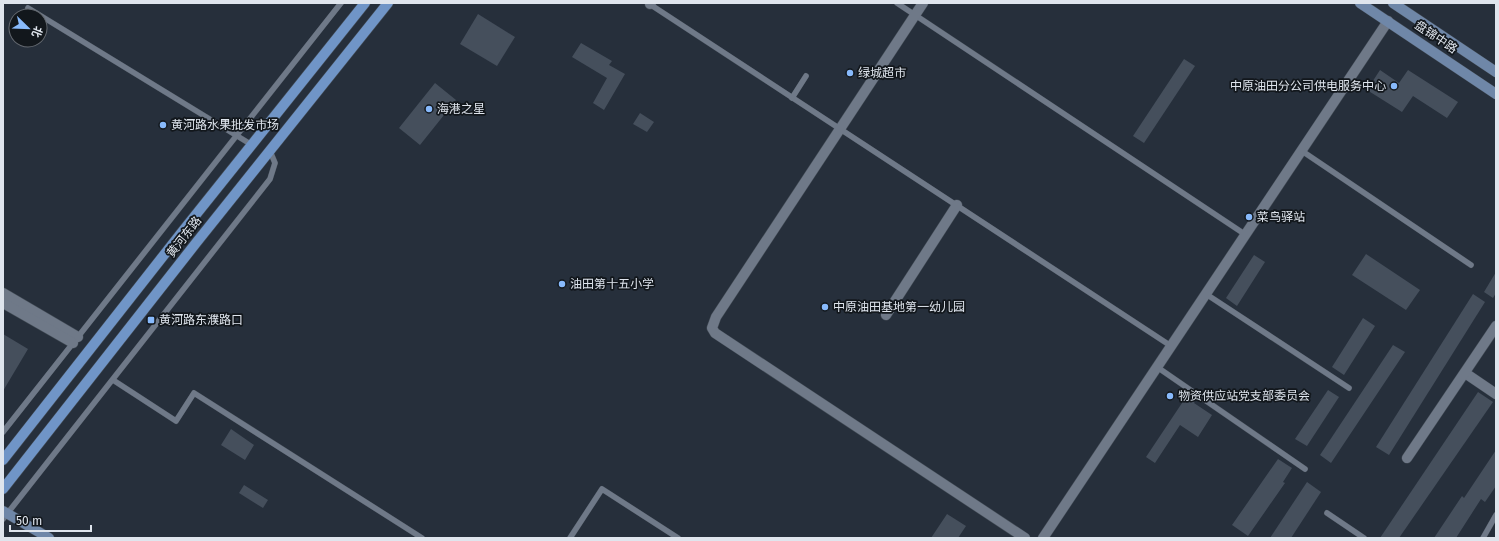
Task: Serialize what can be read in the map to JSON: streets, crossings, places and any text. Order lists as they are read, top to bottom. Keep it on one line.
{"streets":{"main road":["盘锦中路","黄河东路"]},"places":{"other":["绿城超市","中原油田分公司供电服务中心","海港之星","黄河路水果批发市场","菜鸟驿站","油田第十五小学","中原油田基地第一幼儿园","物资供应站党支部委员会"],"transit":["黄河路东濮路口"]},"scale_bar":"50 m","north":"bottom right"}
